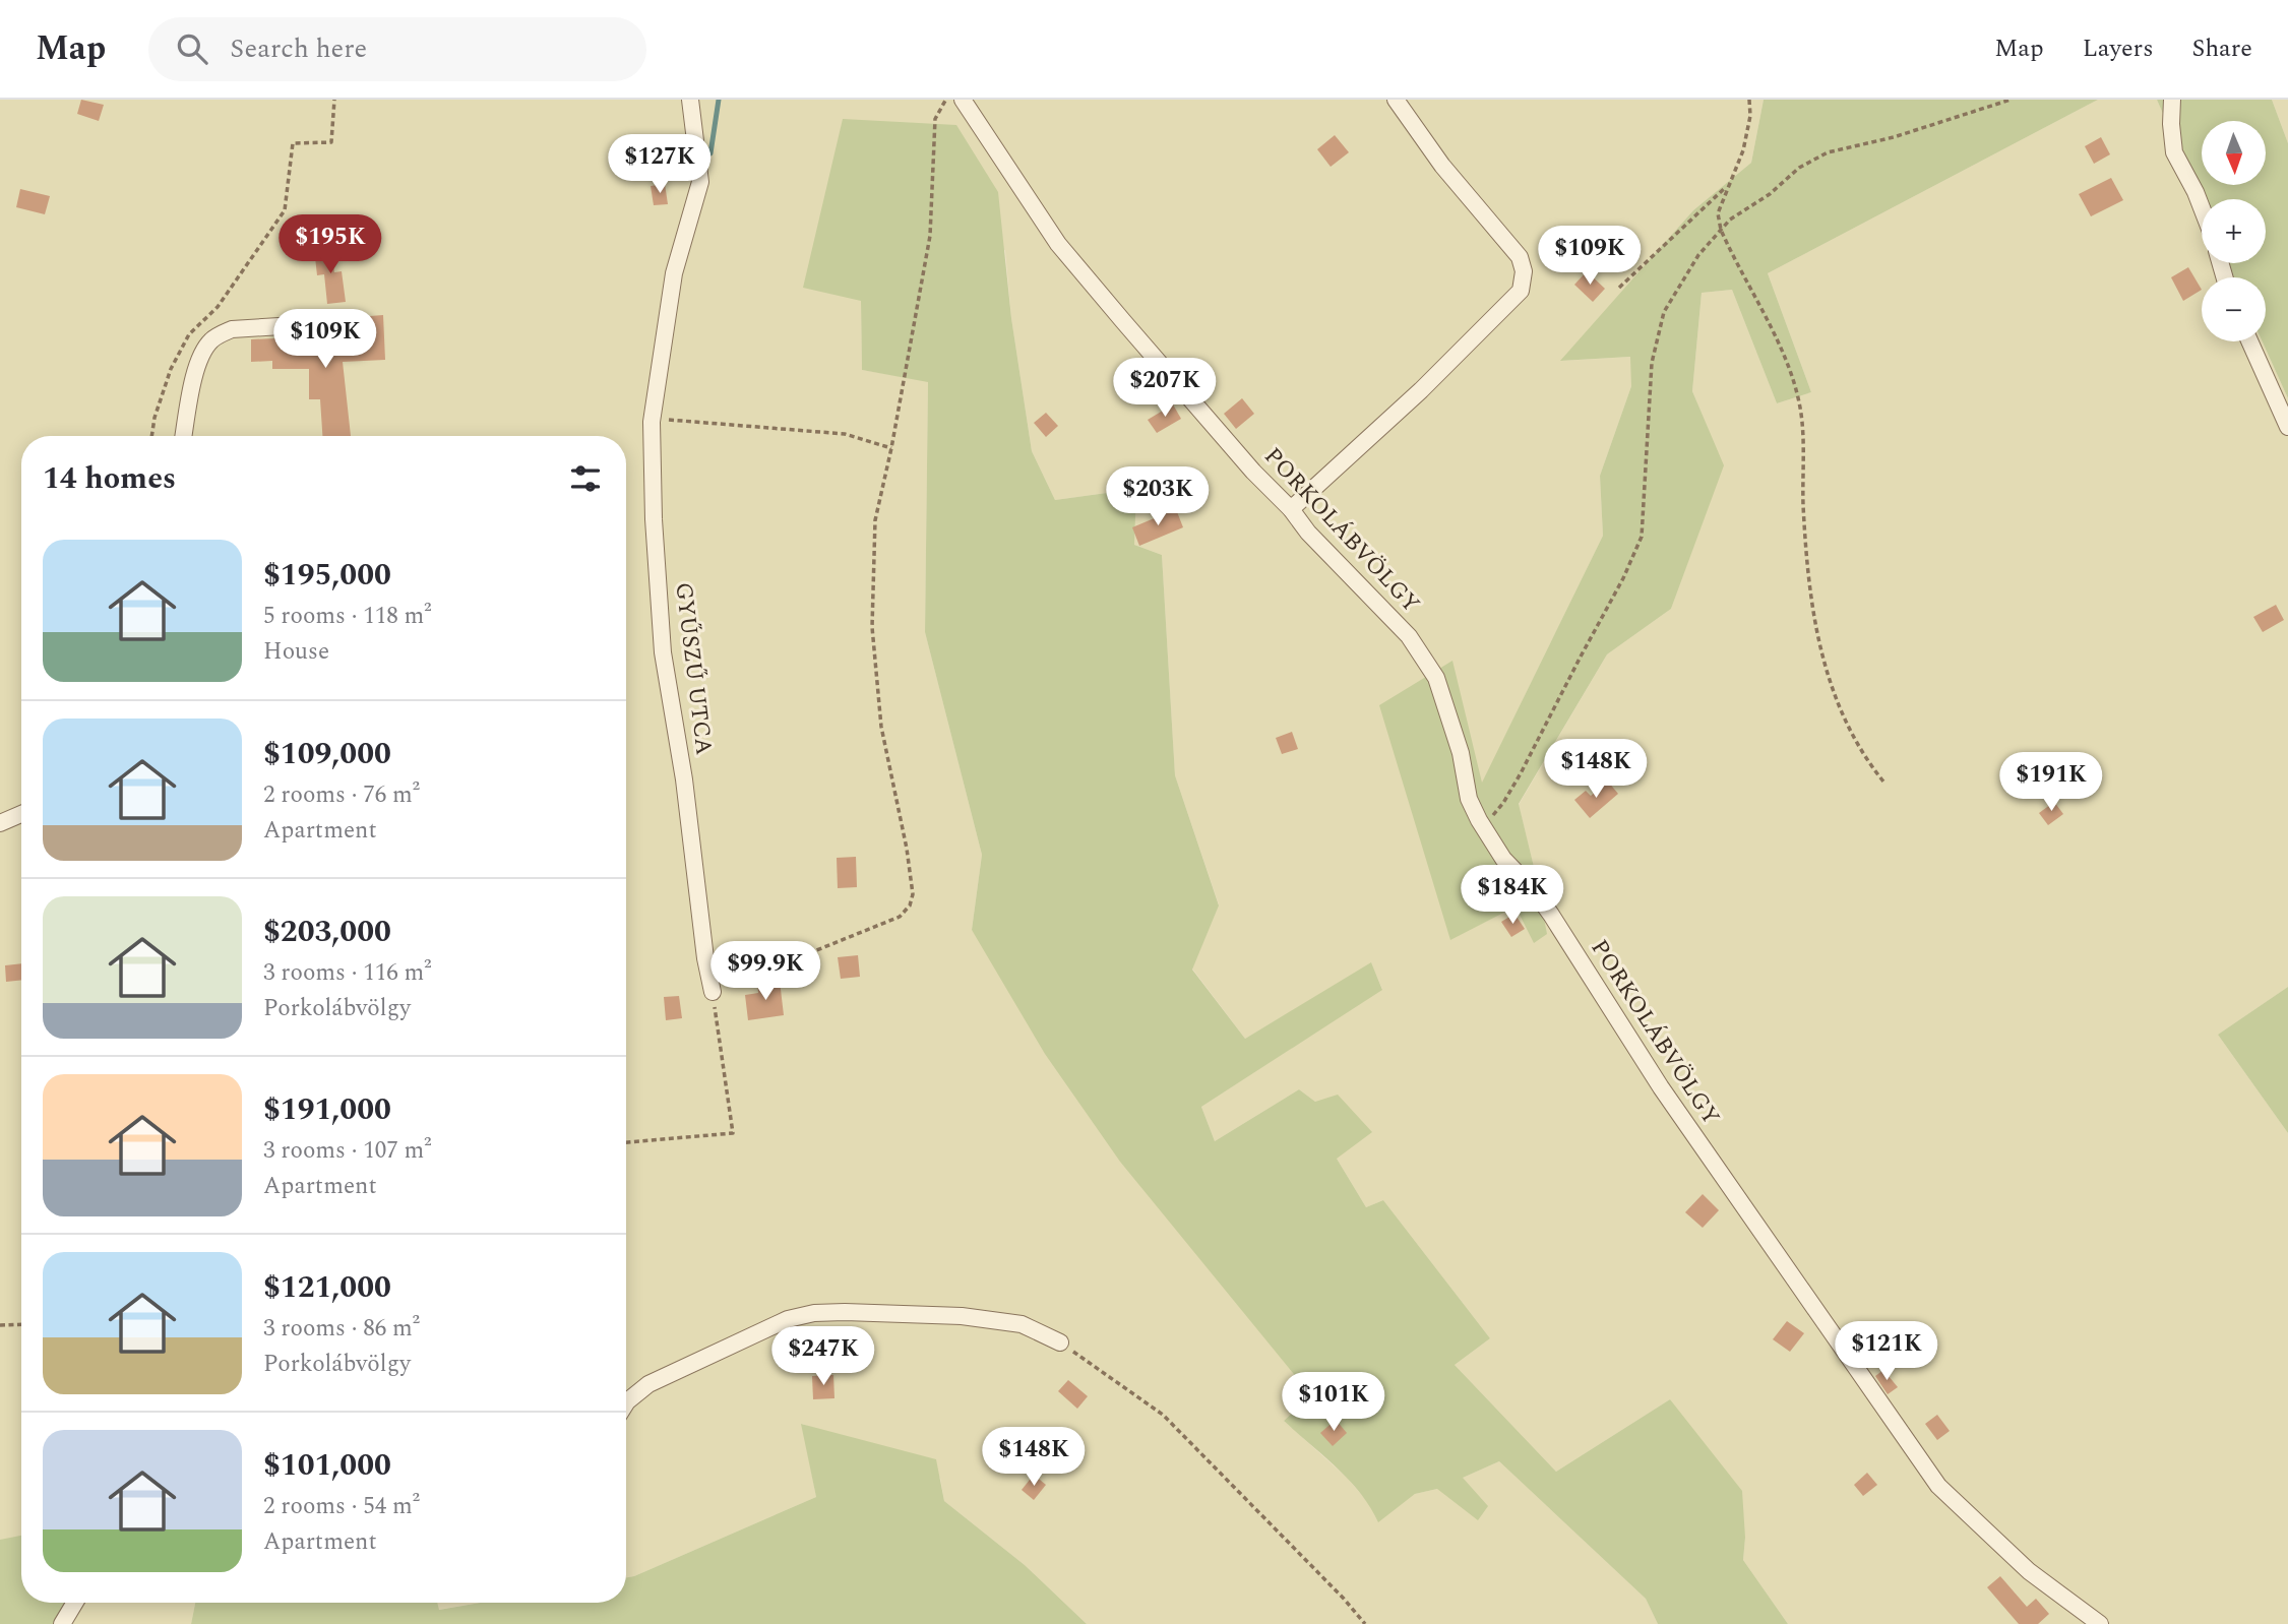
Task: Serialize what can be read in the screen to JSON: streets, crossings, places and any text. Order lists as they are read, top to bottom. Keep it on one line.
{"streets":{"street":["PORKOLÁBVÖLGY","GYŰSZŰ UTCA"]},"north":"bottom","page":{"header":"Map","search":"Search here","nav":["Map","Layers","Share"],"map_buttons":["+","−"],"price":["$127K","$195K","$109K","$109K","$207K","$203K","$148K","$191K","$184K","$99.9K","$121K","$247K","$101K","$148K"],"heading":"14 homes","list":[{"name":"$195,000","note":"5 rooms · 118 m² · House"},{"name":"$109,000","note":"2 rooms · 76 m² · Apartment"},{"name":"$203,000","note":"3 rooms · 116 m² · Porkolábvölgy"},{"name":"$191,000","note":"3 rooms · 107 m² · Apartment"},{"name":"$121,000","note":"3 rooms · 86 m² · Porkolábvölgy"},{"name":"$101,000","note":"2 rooms · 54 m² · Apartment"}]}}
